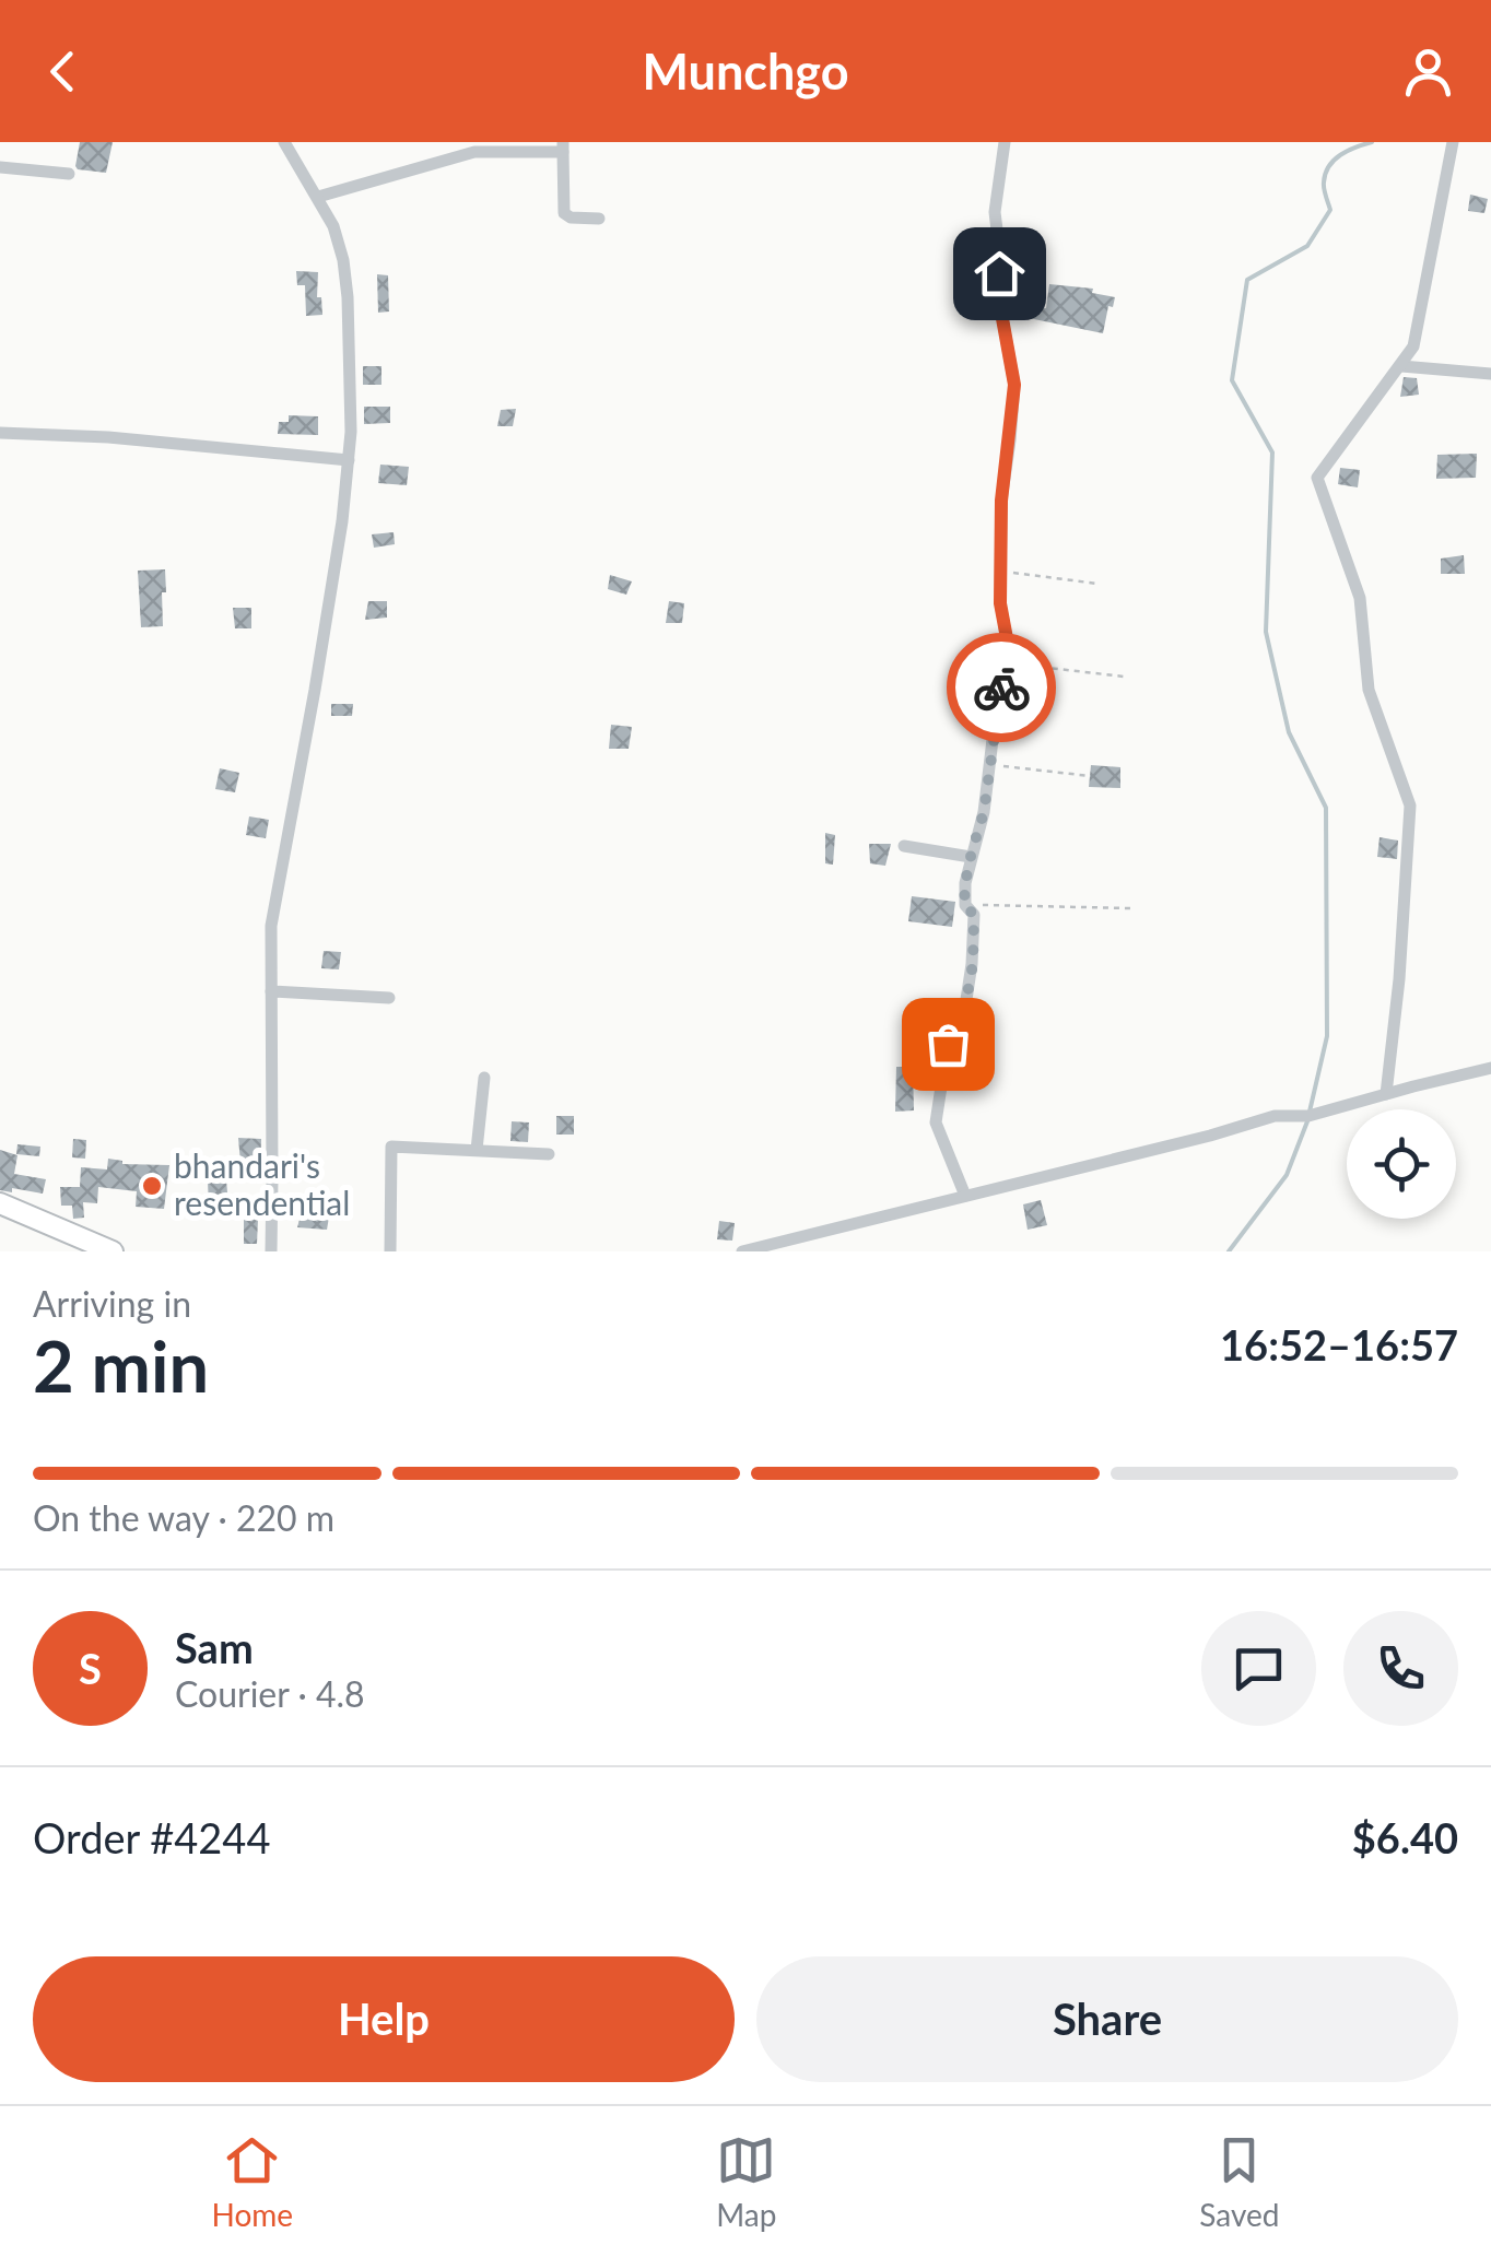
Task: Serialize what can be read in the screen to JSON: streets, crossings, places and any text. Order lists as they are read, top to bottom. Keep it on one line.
{"places":["bhandari's resendential"],"page":{"header":"Munchgo","heading":["2 min","Arriving in","16:52–16:57"],"panel":["Sam","Courier · 4.8","Order #4244","$6.40"],"bar":"On the way · 220 m","round":"S","buttons":["Help","Share"],"tabs":["Home","Map","Saved"]}}
